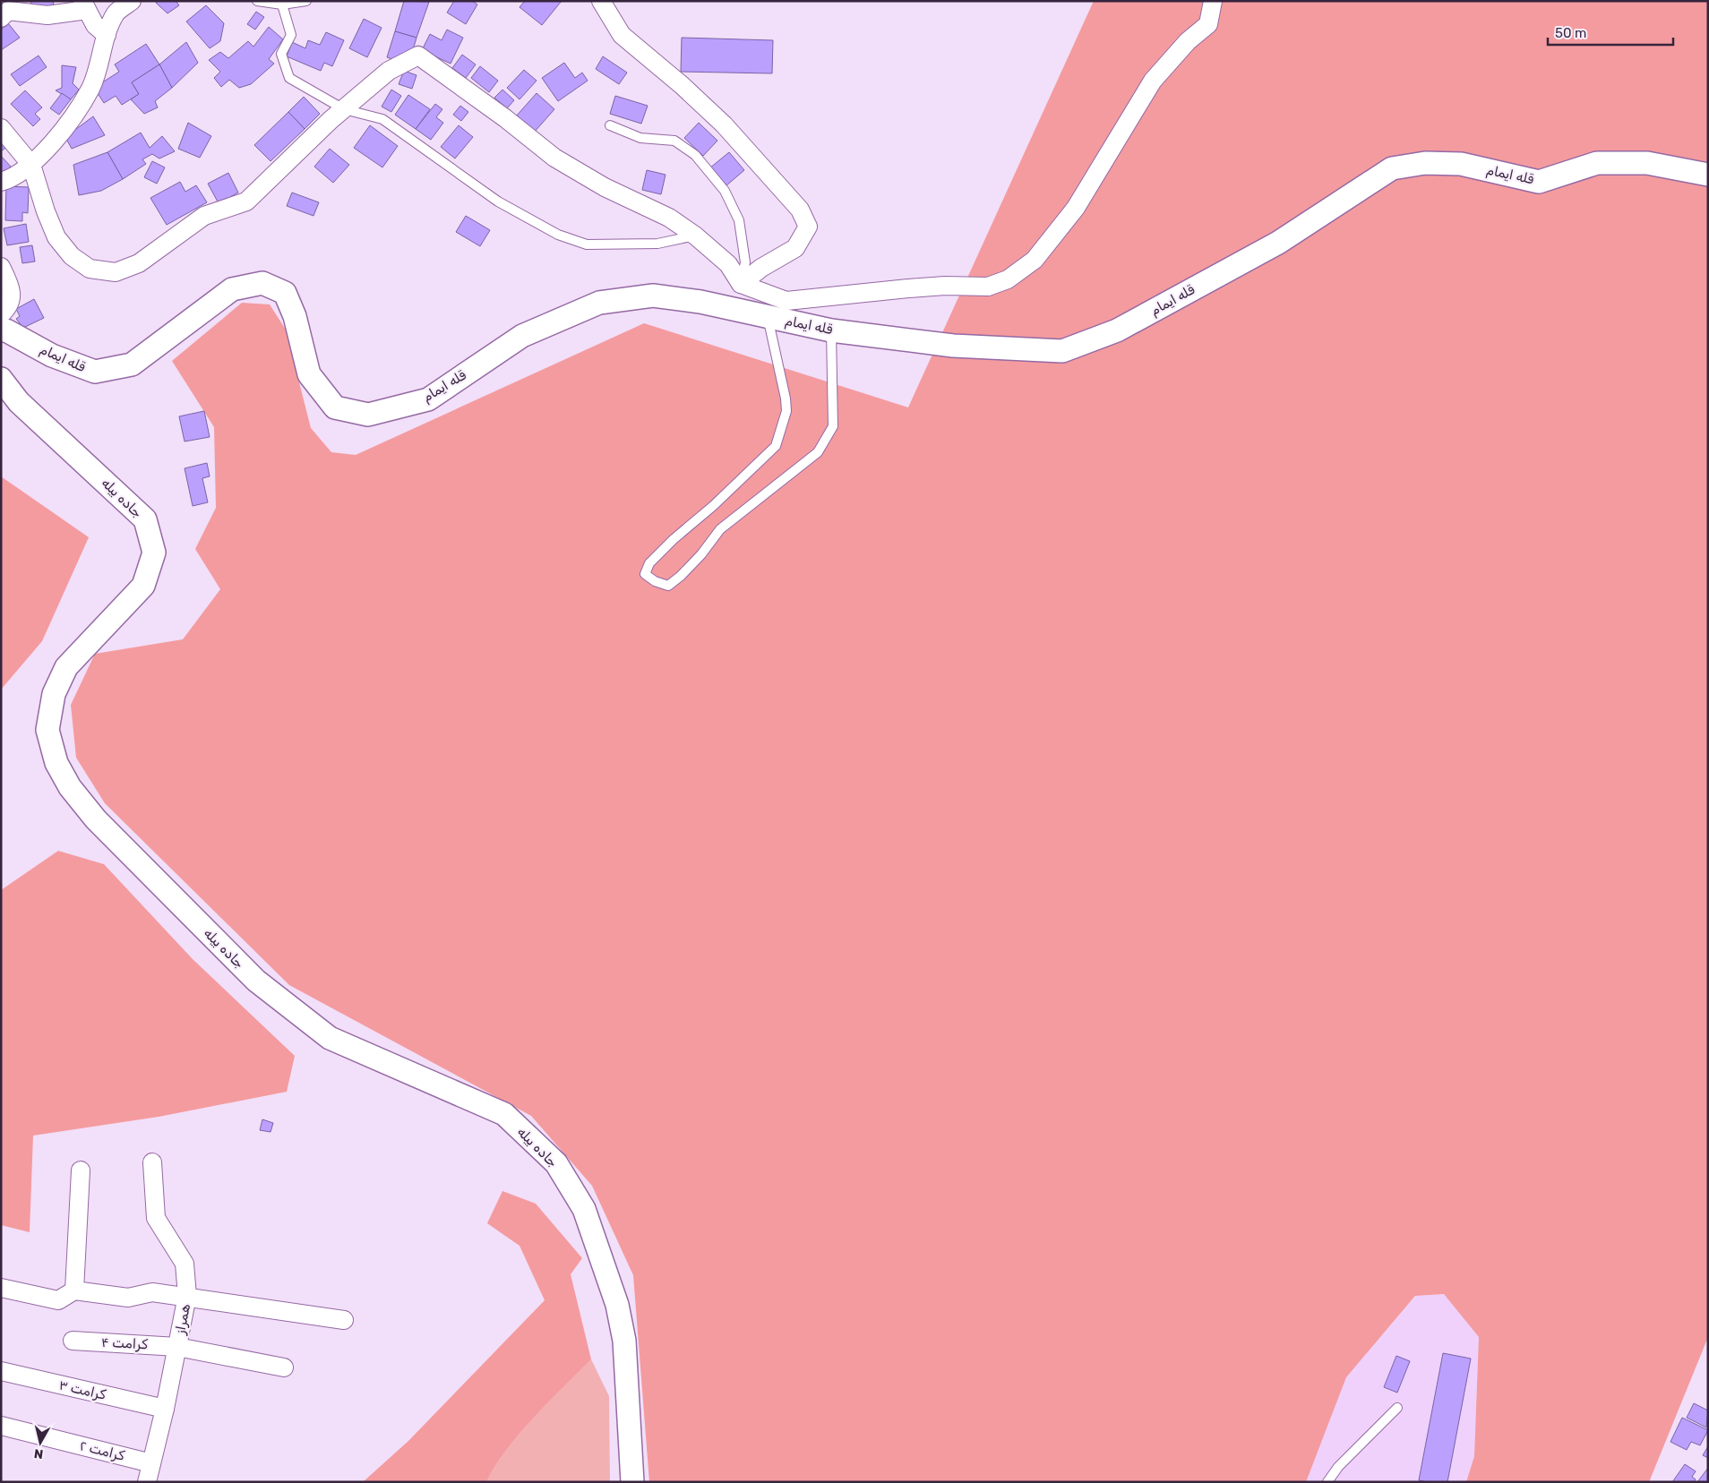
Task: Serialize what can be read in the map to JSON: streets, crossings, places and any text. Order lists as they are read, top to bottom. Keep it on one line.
{"streets":{"street":["قله ایمام","جاده بیله","همراز","کرامت ۴","کرامت ۳","کرامت ۲"]},"crossings":[["همراز","کرامت ۴"],["همراز","کرامت ۳"],["همراز","کرامت ۲"]],"scale_bar":"50 m","north":"bottom"}
